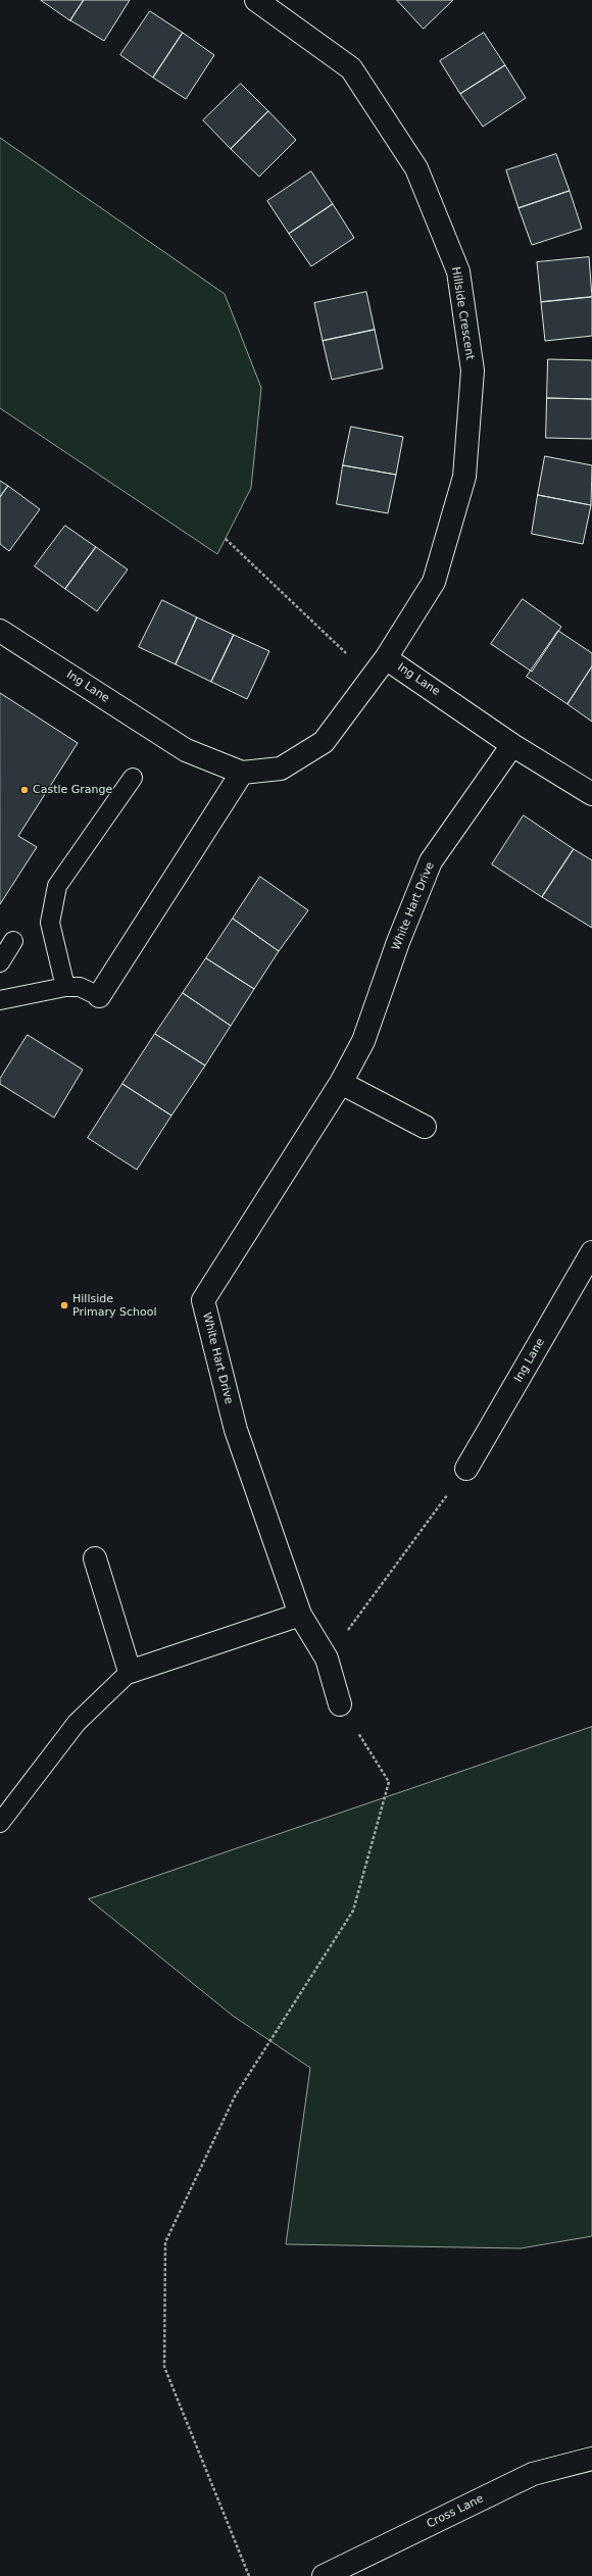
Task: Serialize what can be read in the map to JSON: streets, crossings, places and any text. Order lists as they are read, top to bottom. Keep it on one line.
{"streets":{"street":["Hillside Crescent","Ing Lane","White Hart Drive","Cross Lane"]},"crossings":[["Hillside Crescent","Ing Lane"],["Ing Lane","White Hart Drive"]],"places":["Castle Grange","Hillside Primary School"]}
